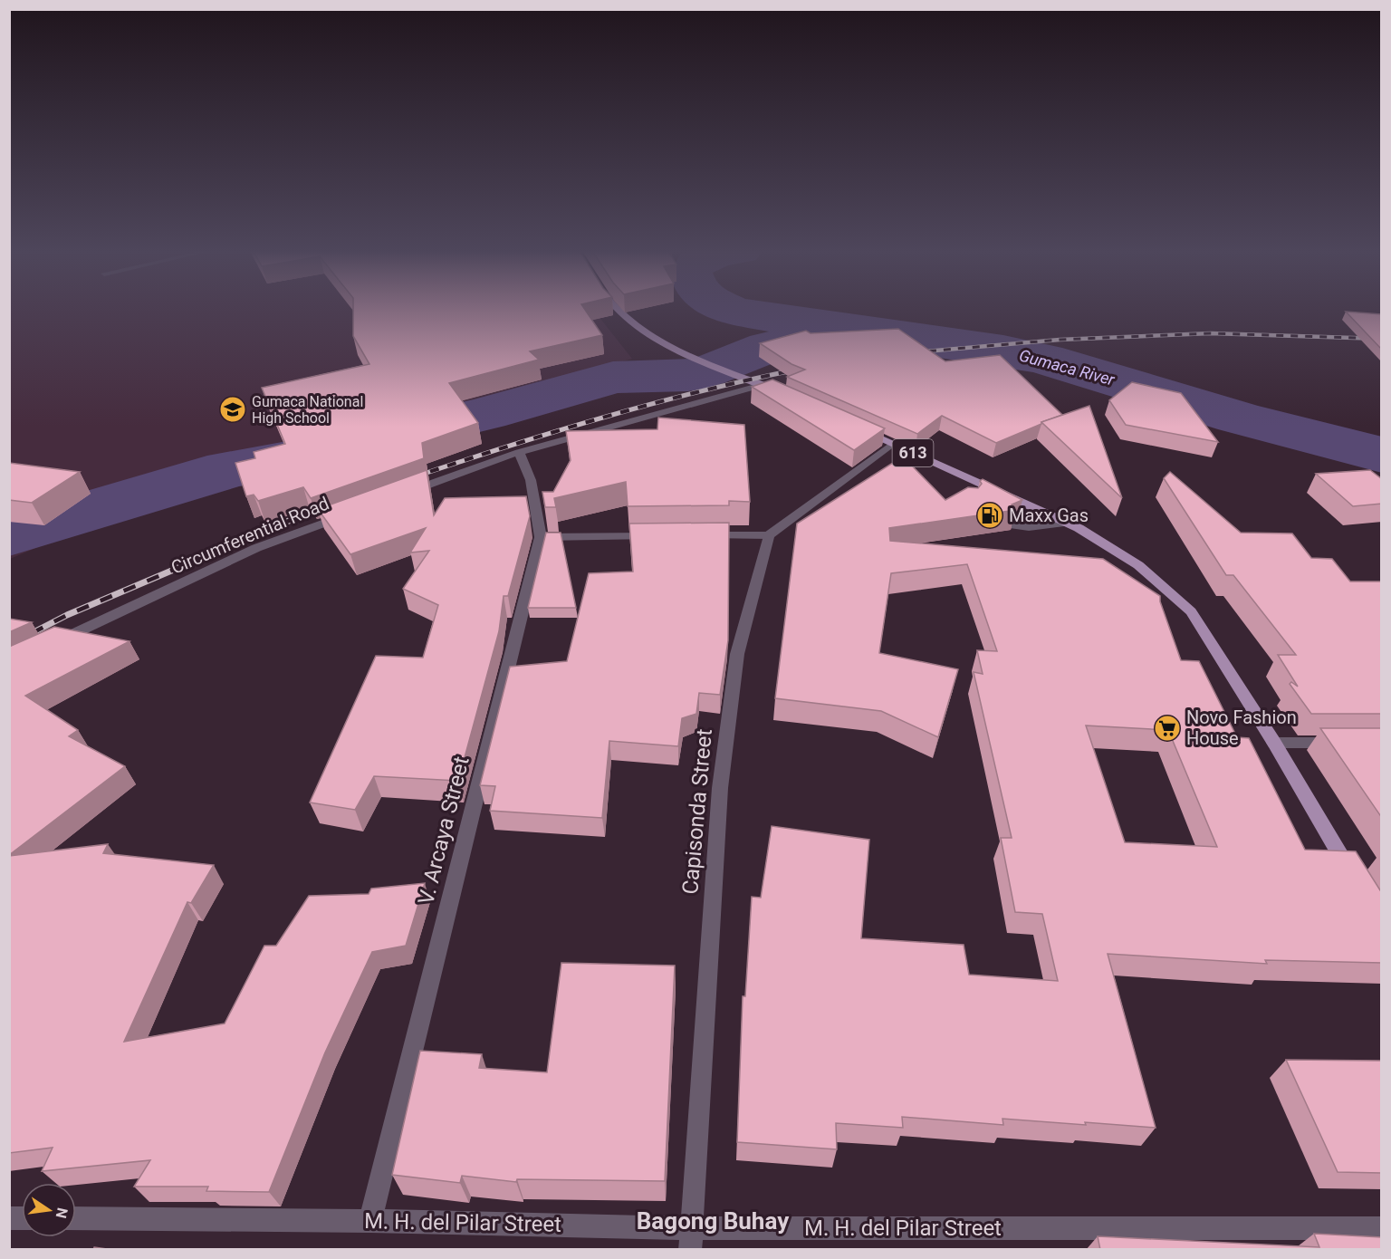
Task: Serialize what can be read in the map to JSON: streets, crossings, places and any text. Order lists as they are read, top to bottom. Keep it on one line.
{"streets":{"main road":["613"],"street":["Circumferential Road","Capisonda Street","V. Arcaya Street","M. H. del Pilar Street"]},"crossings":[["Capisonda Street","M. H. del Pilar Street"],["V. Arcaya Street","M. H. del Pilar Street"]],"districts":["Bagong Buhay"],"water":["Gumaca River"],"places":{"school or university":["Gumaca National High School"],"fuel station":["Maxx Gas"],"supermarket":["Novo Fashion House"]},"north":"right"}
